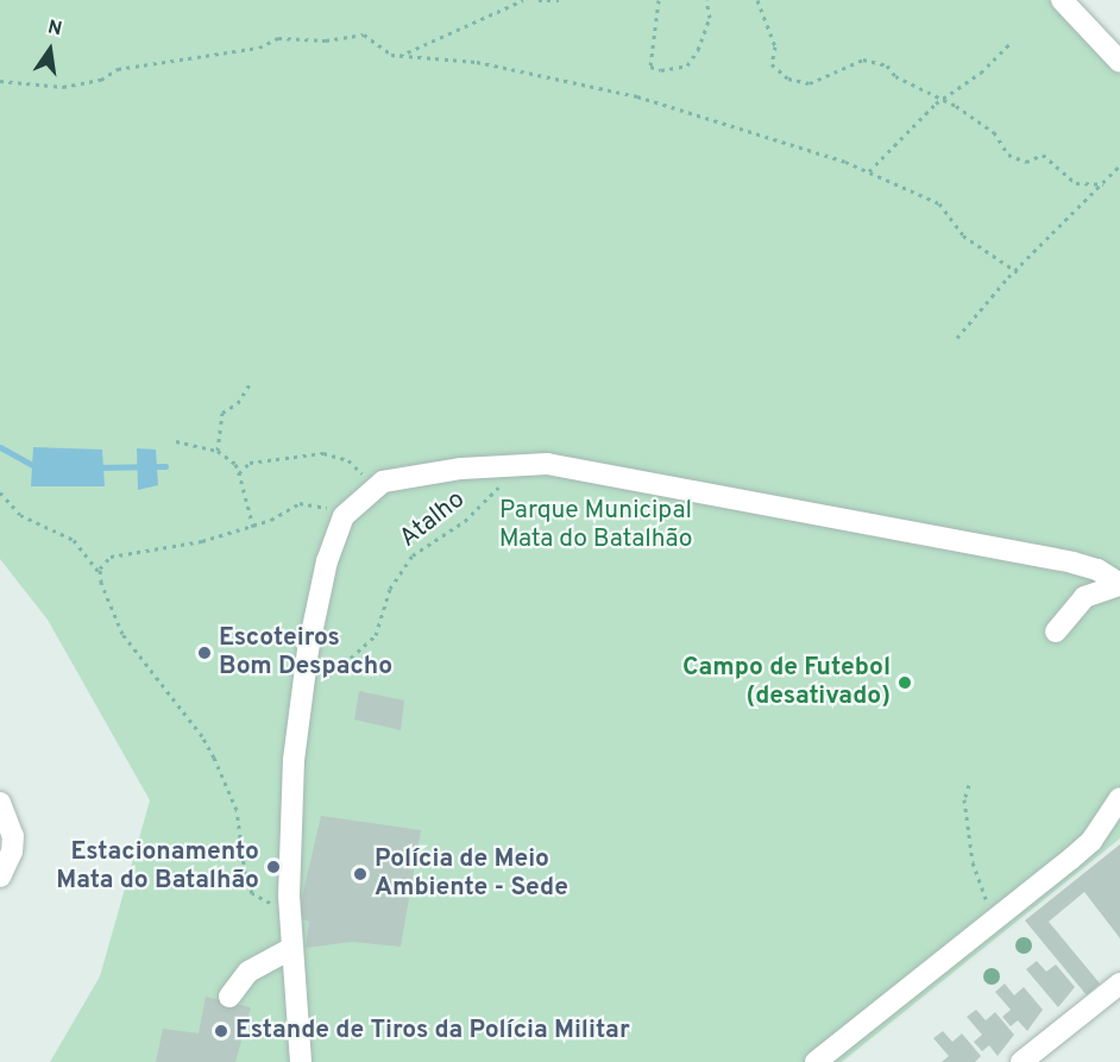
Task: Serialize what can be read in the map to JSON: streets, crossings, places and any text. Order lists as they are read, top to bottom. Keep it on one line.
{"streets":{"path":["Atalho"]},"parks":["Parque Municipal Mata do Batalhão"],"places":["Escoteiros Bom Despacho","Campo de Futebol (desativado)","Estacionamento Mata do Batalhão","Polícia de Meio Ambiente - Sede","Estande de Tiros da Polícia Militar"],"north":"top"}
